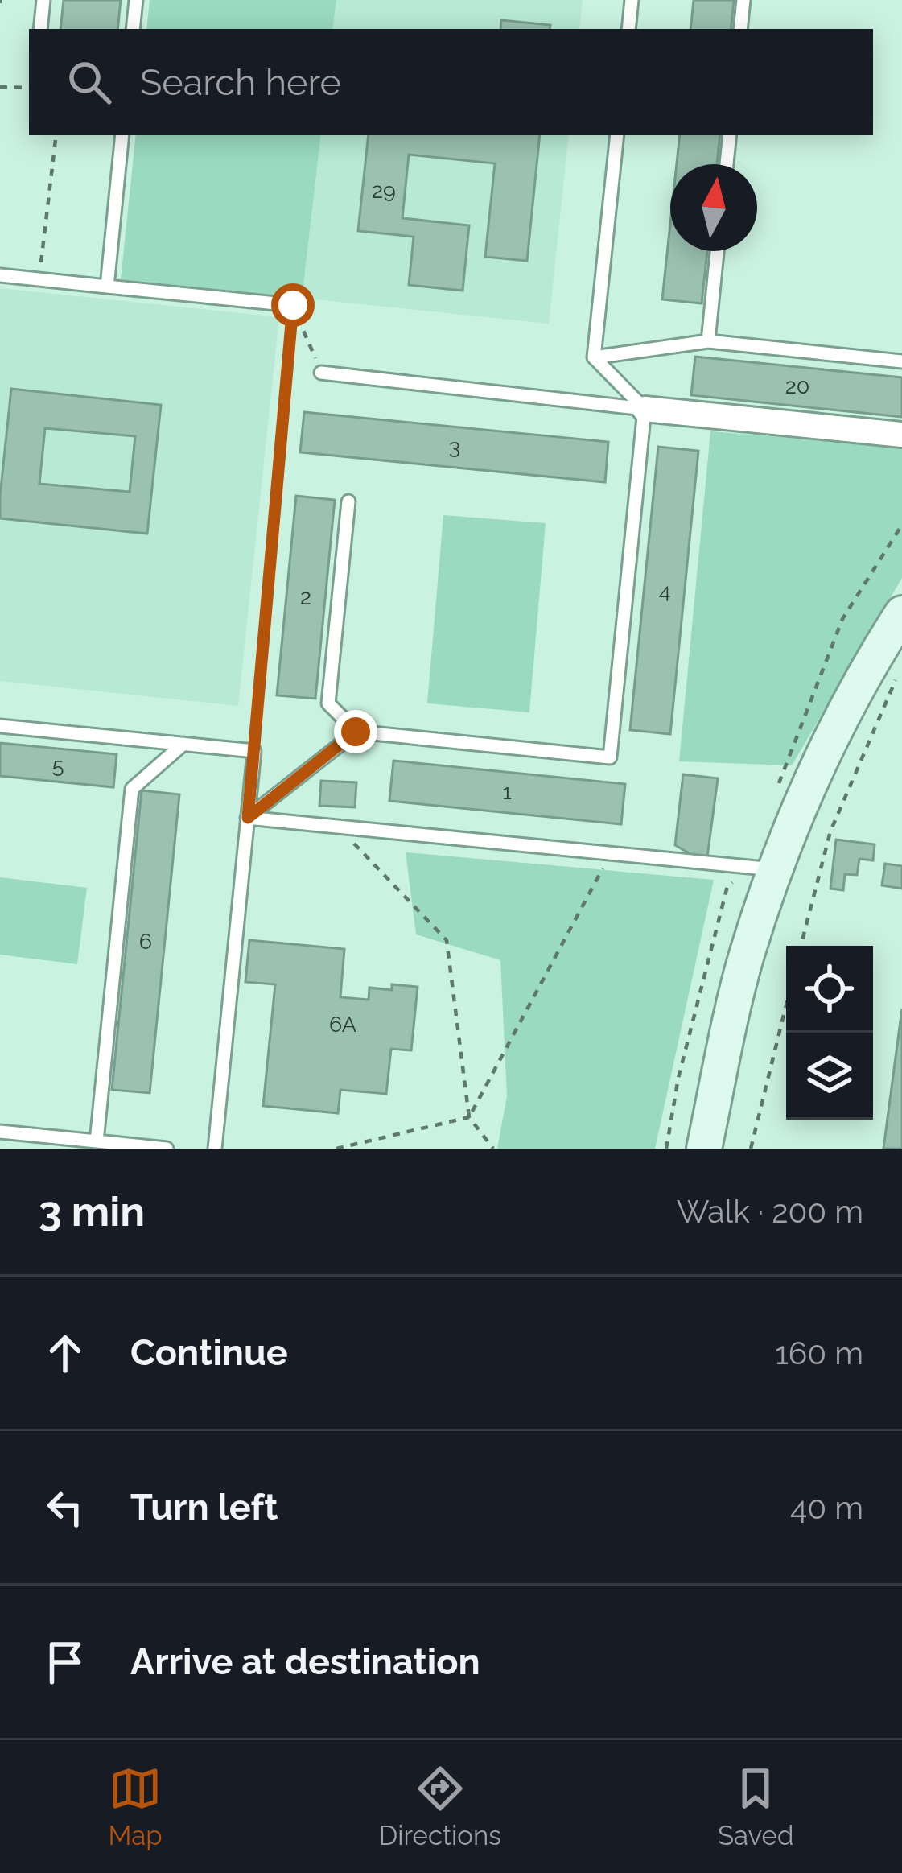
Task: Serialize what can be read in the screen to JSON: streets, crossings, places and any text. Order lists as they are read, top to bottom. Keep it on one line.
{"house_numbers":["29","20","3","4","2","5","1","6","6А"],"north":"top","page":{"search":"Search here","heading":["3 min","Walk · 200 m"],"list":[["Continue","160 m"],["Turn left","40 m"],"Arrive at destination"],"nav":["Map","Directions","Saved"]}}
